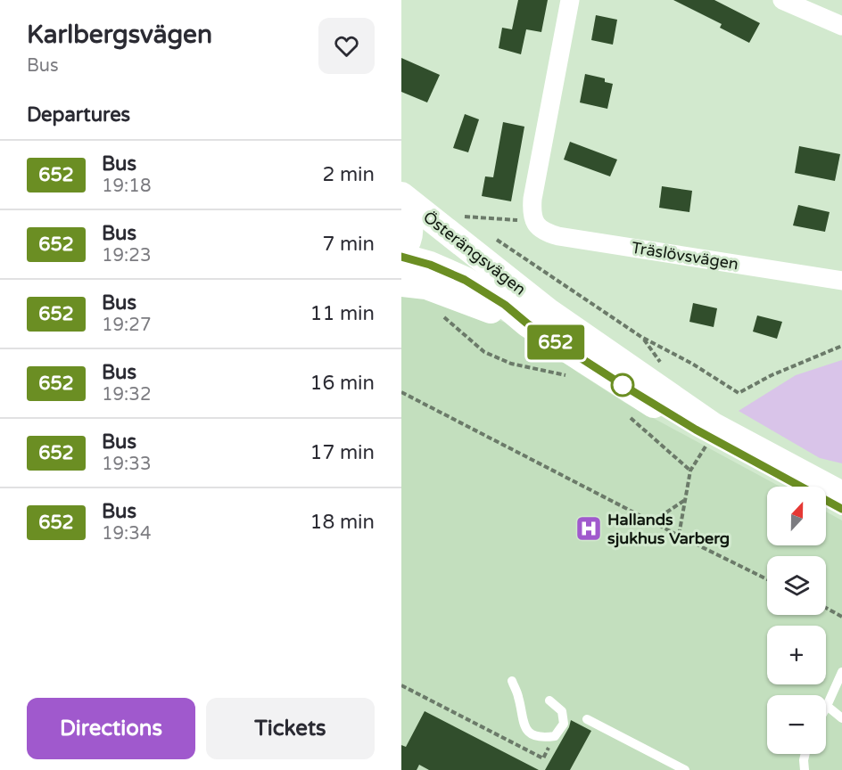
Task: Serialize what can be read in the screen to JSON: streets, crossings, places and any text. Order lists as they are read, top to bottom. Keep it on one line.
{"streets":{"street":["Österängsvägen","Träslövsvägen"]},"places":{"hospital":["Hallands sjukhus Varberg"]},"lines":["bus line 652"],"north":"top","page":{"heading":[["Karlbergsvägen","Bus"],"Departures"],"on_map":"652","list":[{"mark":"652","name":"Bus","note":"19:18","value":"2 min"},{"mark":"652","name":"Bus","note":"19:23","value":"7 min"},{"mark":"652","name":"Bus","note":"19:27","value":"11 min"},{"mark":"652","name":"Bus","note":"19:32","value":"16 min"},{"mark":"652","name":"Bus","note":"19:33","value":"17 min"},{"mark":"652","name":"Bus","note":"19:34","value":"18 min"}],"map_buttons":["+","−"],"buttons":["Directions","Tickets"]}}
